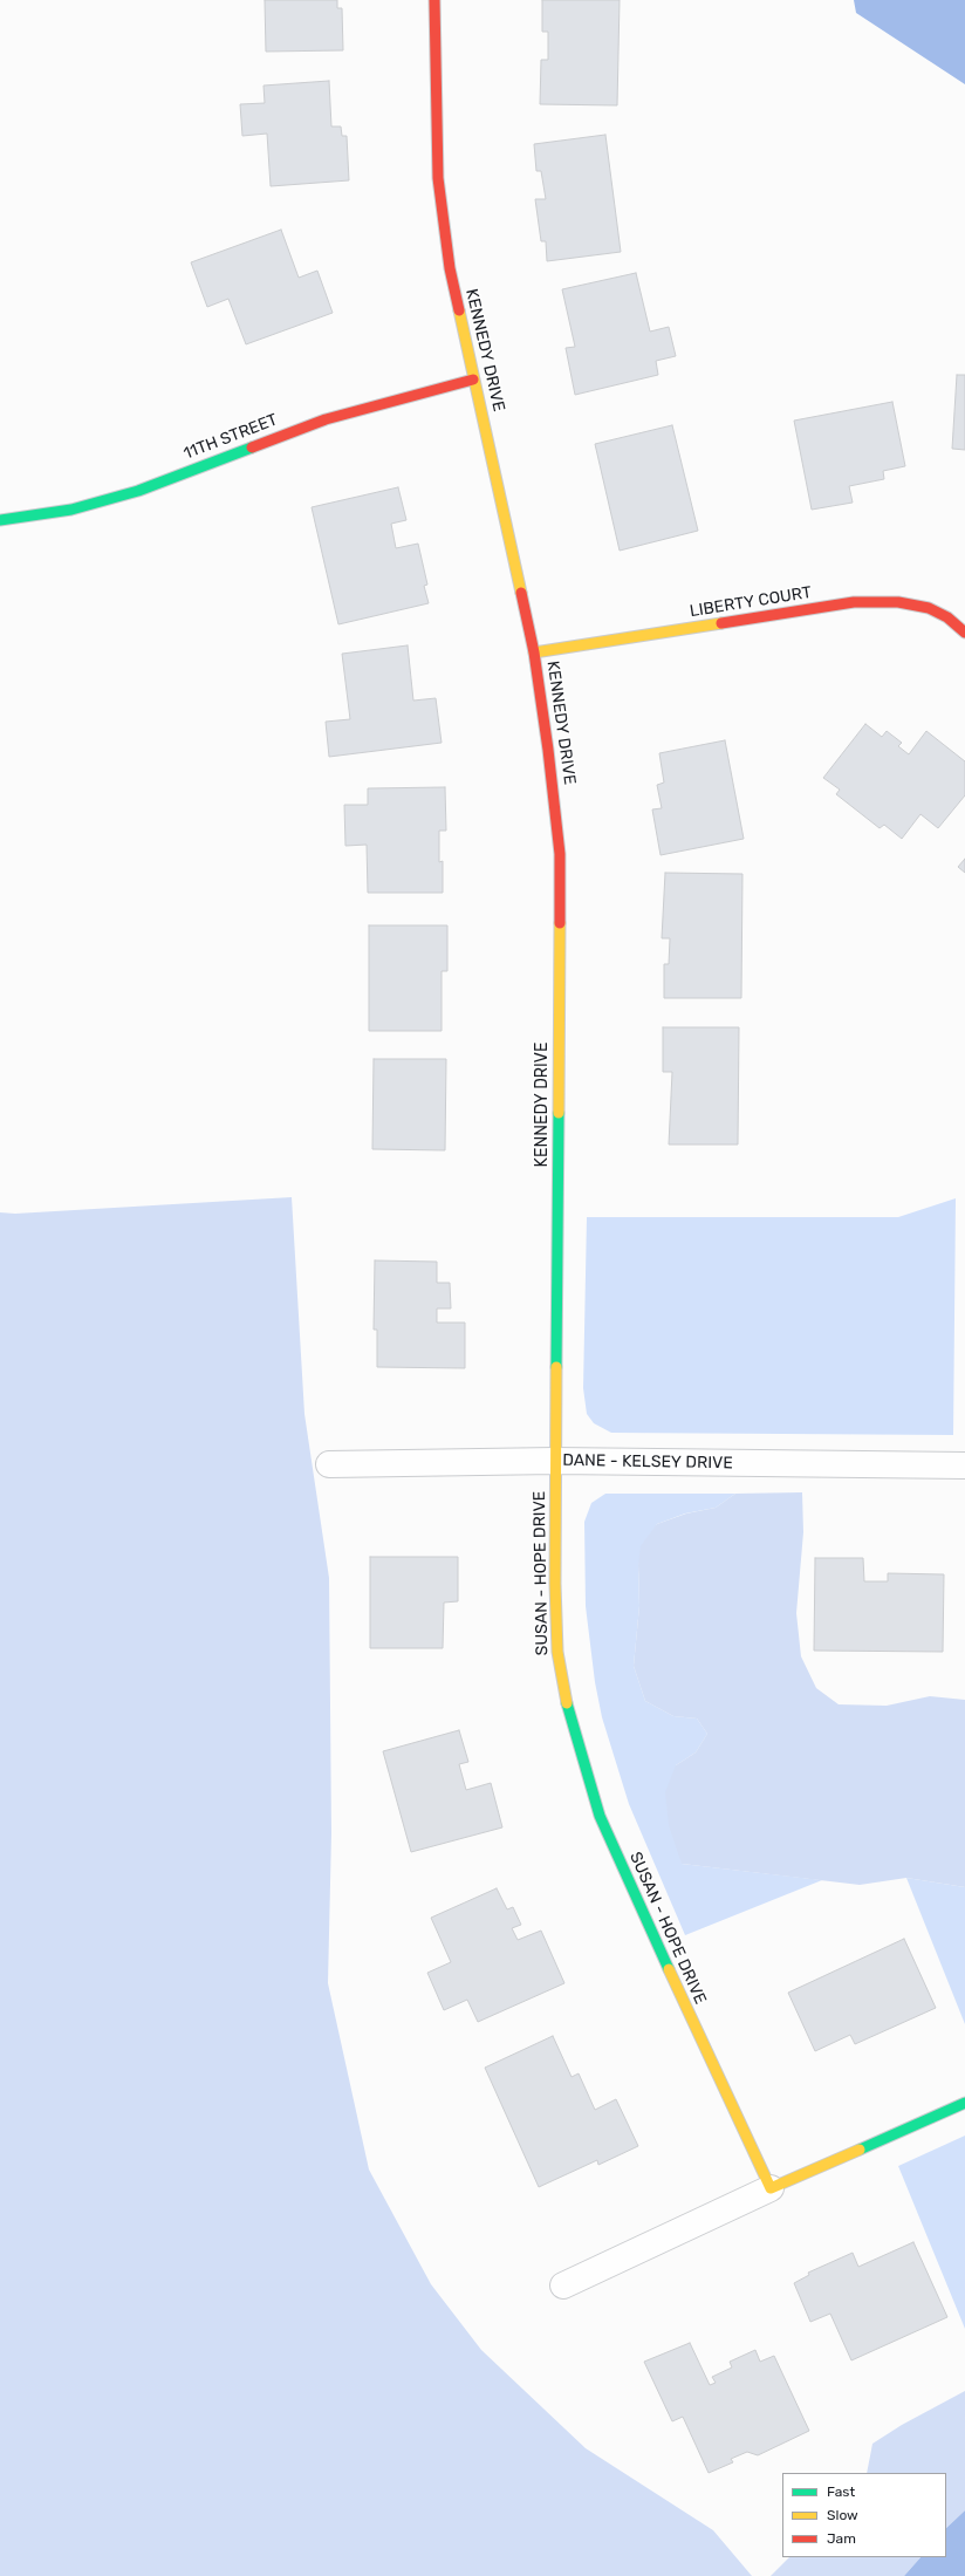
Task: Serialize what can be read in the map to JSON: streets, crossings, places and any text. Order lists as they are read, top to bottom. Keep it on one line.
{"streets":{"street":["KENNEDY DRIVE","11TH STREET","LIBERTY COURT","DANE - KELSEY DRIVE","SUSAN - HOPE DRIVE"]},"crossings":[["KENNEDY DRIVE","11TH STREET"],["KENNEDY DRIVE","LIBERTY COURT"],["KENNEDY DRIVE","DANE - KELSEY DRIVE"],["KENNEDY DRIVE","SUSAN - HOPE DRIVE"],["DANE - KELSEY DRIVE","SUSAN - HOPE DRIVE"]],"legend":["Fast","Slow","Jam"]}
